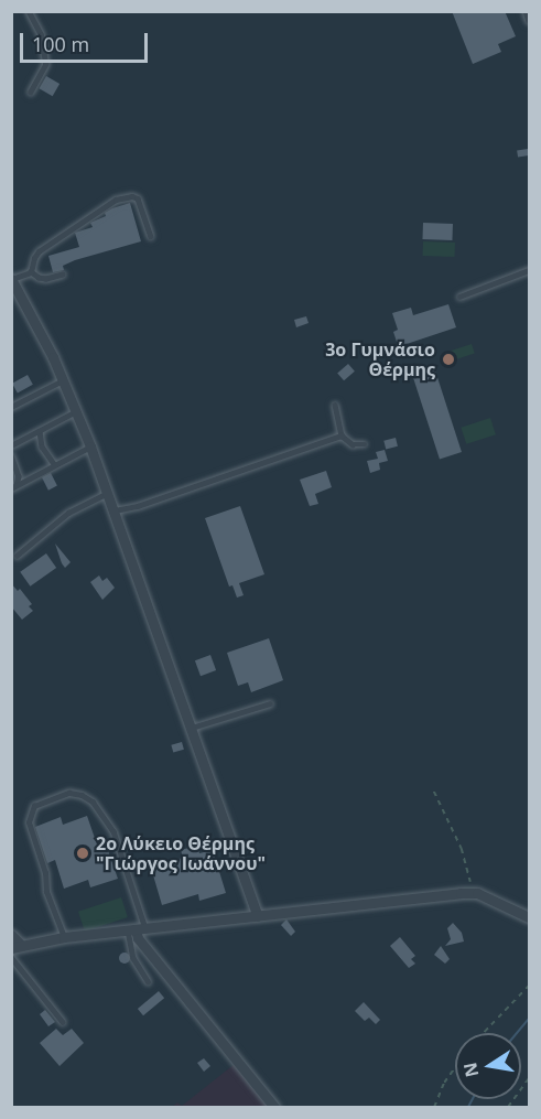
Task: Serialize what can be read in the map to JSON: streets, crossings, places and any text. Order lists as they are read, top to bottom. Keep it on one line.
{"places":["3ο Γυμνάσιο Θέρμης","2ο Λύκειο Θέρμης \"Γιώργος Ιωάννου\""],"scale_bar":"100 m","north":"left"}
